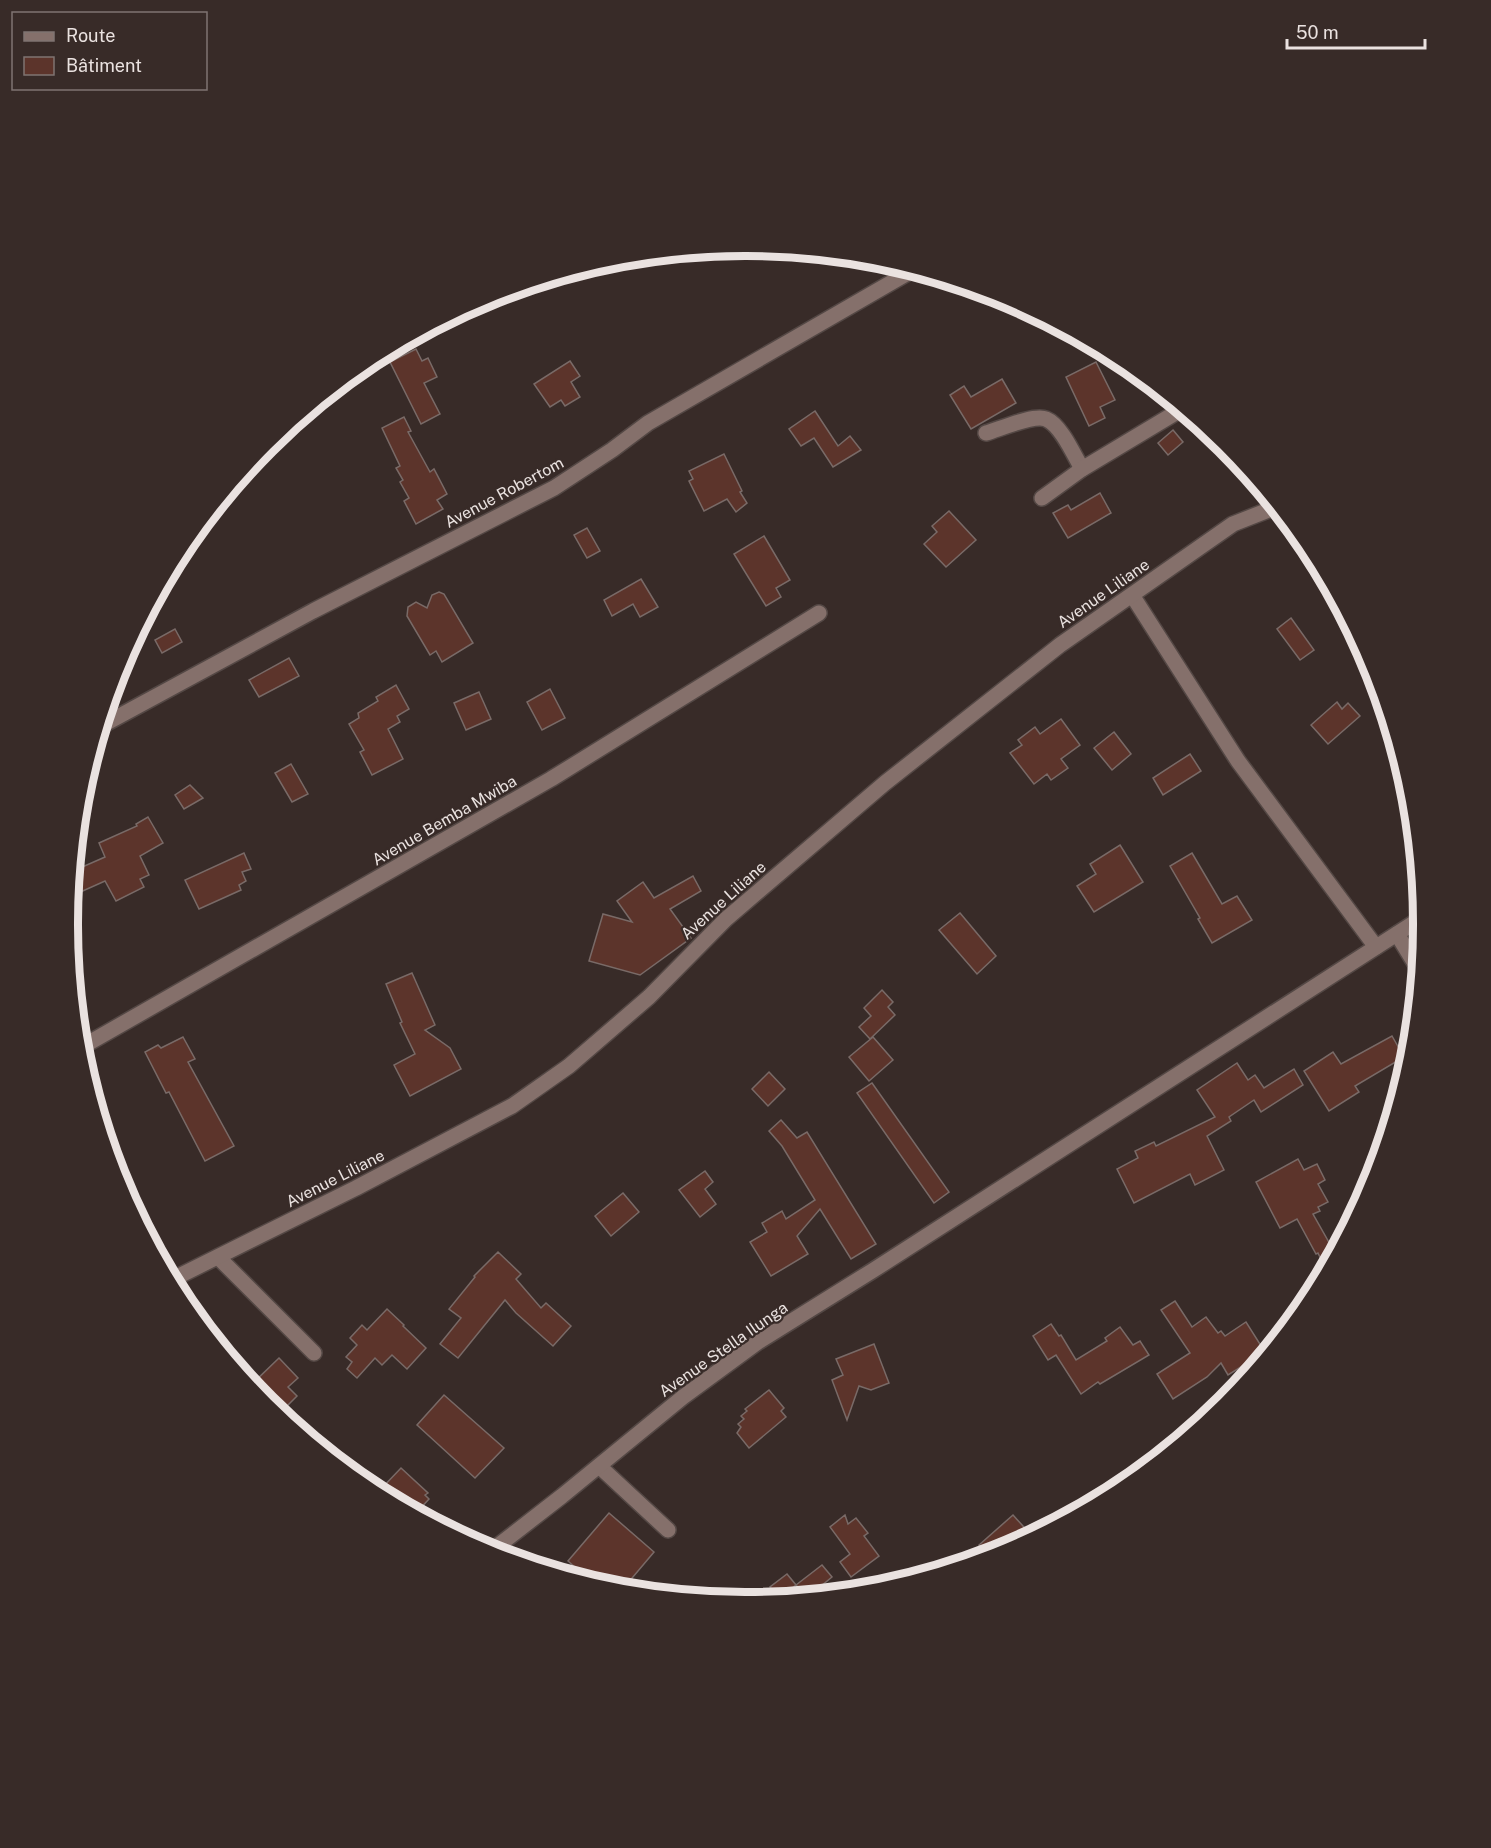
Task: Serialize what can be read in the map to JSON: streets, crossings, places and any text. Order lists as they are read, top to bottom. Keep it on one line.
{"streets":{"street":["Avenue Robertom","Avenue Liliane","Avenue Bemba Mwiba","Avenue Stella Ilunga"]},"legend":["Route","Bâtiment"],"scale_bar":"50 m"}
